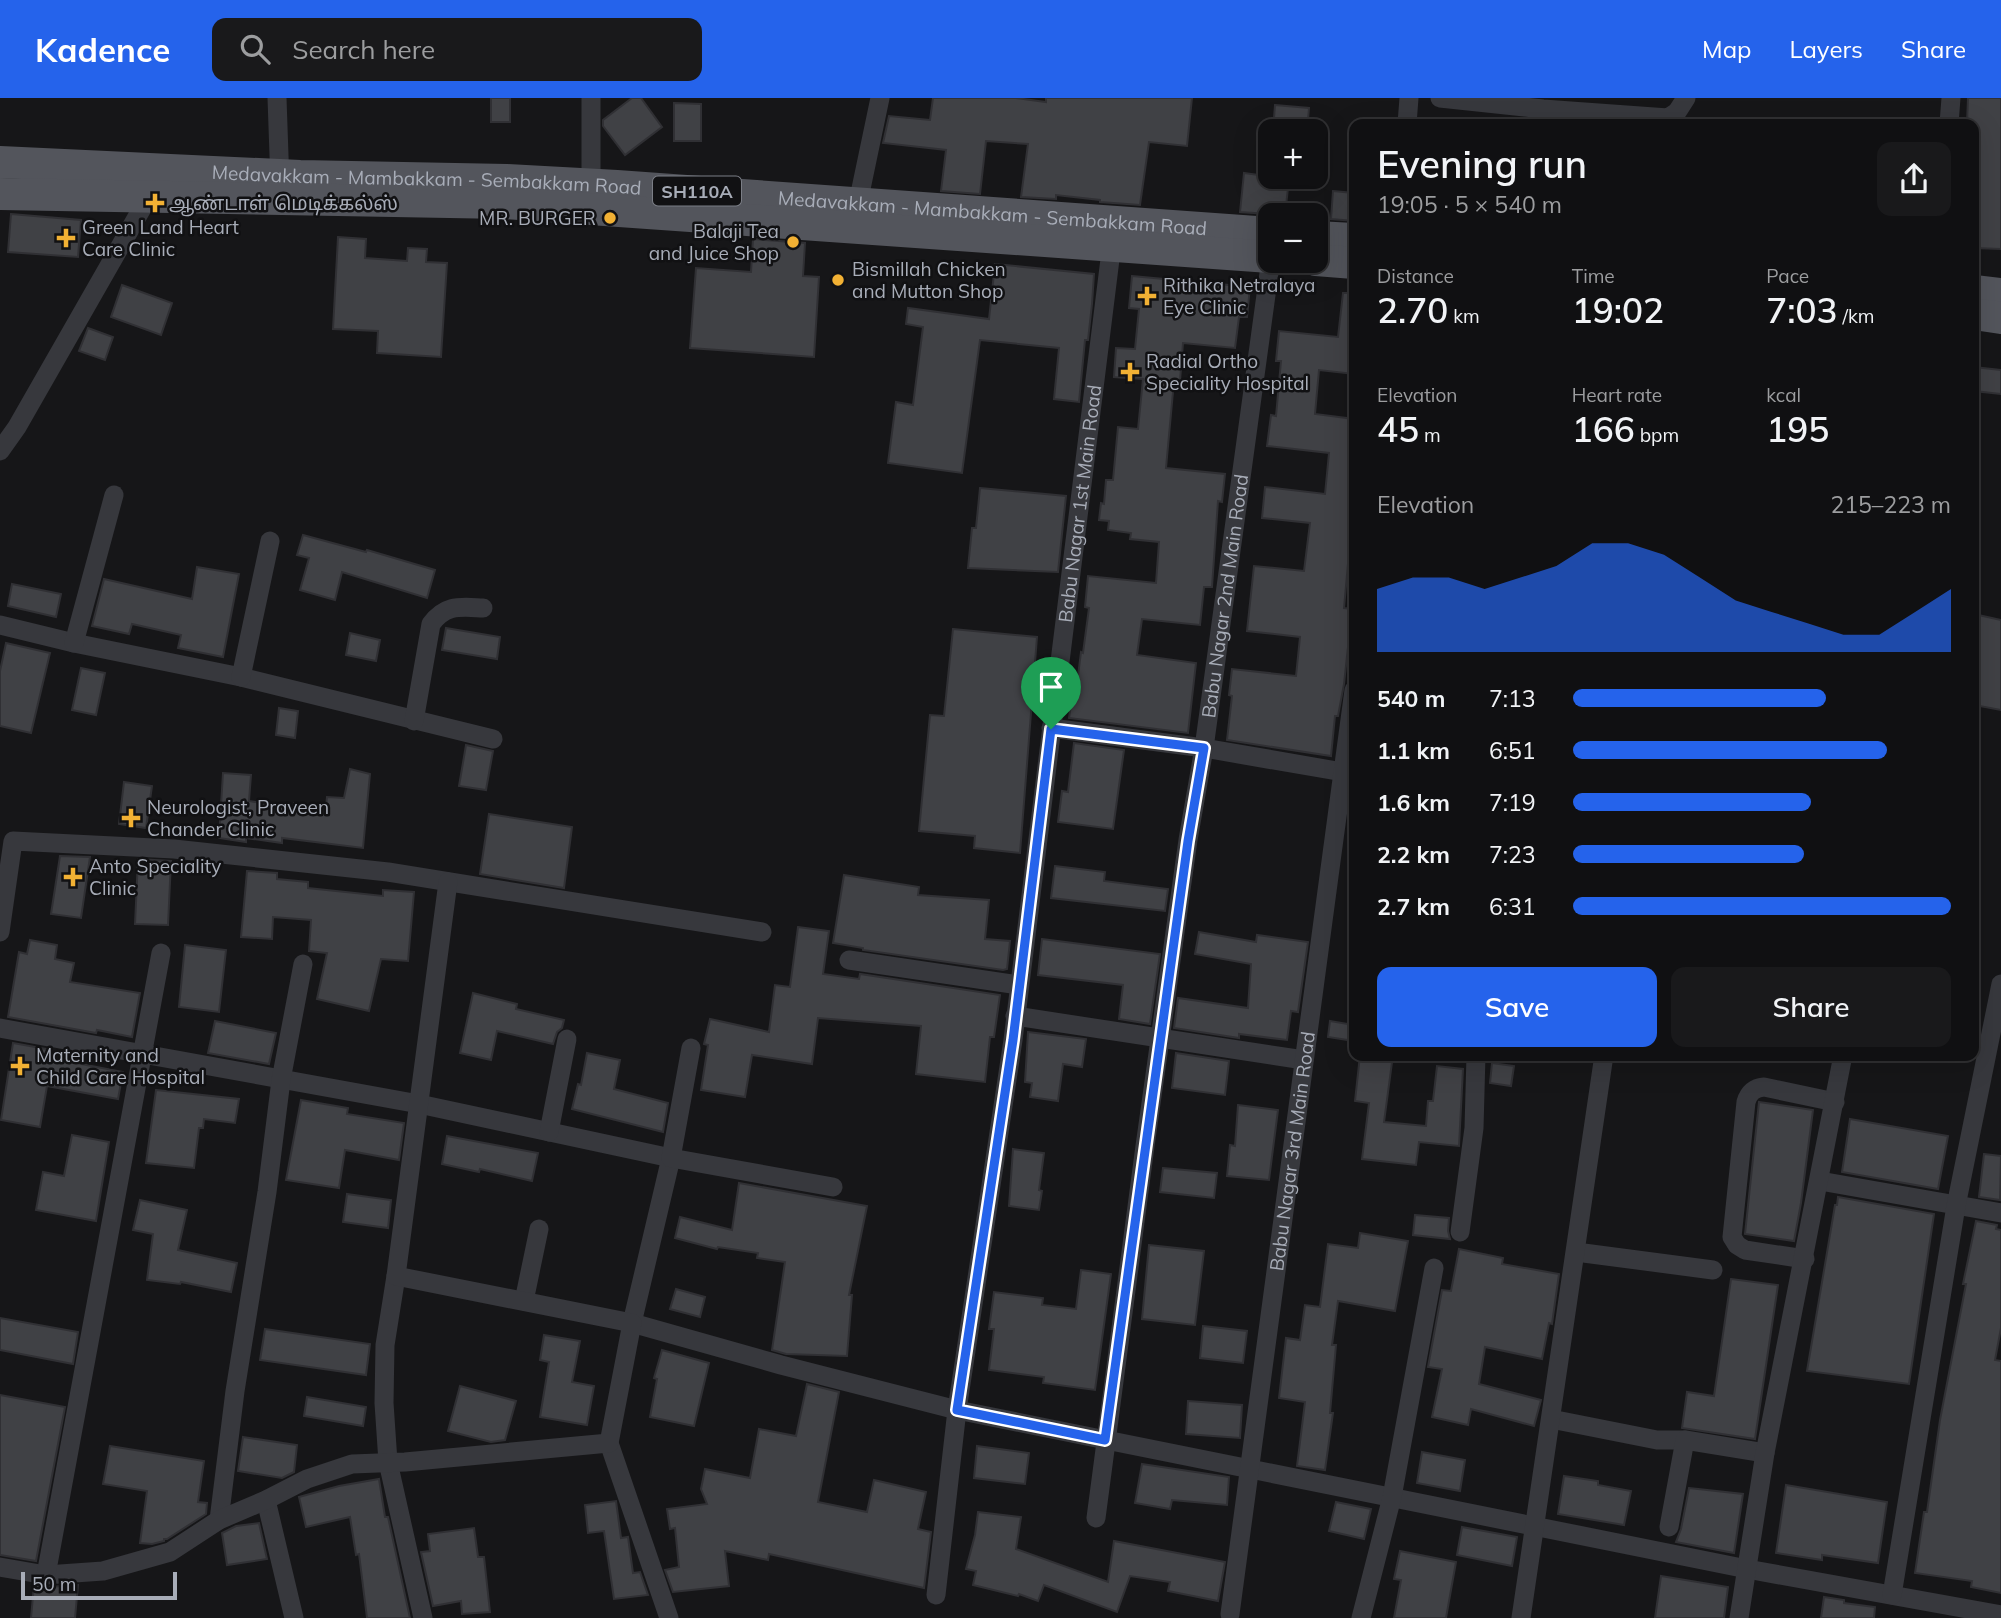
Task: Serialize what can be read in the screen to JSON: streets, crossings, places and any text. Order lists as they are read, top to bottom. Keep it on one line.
{"streets":{"main road":["Medavakkam - Mambakkam - Sembakkam Road","SH110A"],"street":["Babu Nagar 1st Main Road","Babu Nagar 2nd Main Road","Babu Nagar 3rd Main Road"]},"crossings":[["Medavakkam - Mambakkam - Sembakkam Road","Babu Nagar 1st Main Road"]],"places":{"health":["ஆண்டாள் மெடிக்கல்ஸ்","Green Land Heart Care Clinic","Rithika Netralaya Eye Clinic","Radial Ortho Speciality Hospital","Neurologist, Praveen Chander Clinic","Anto Speciality Clinic","Maternity and Child Care Hospital"],"other":["MR. BURGER","Balaji Tea and Juice Shop","Bismillah Chicken and Mutton Shop"]},"scale_bar":"50 m","page":{"header":"Kadence","search":"Search here","nav":["Map","Layers","Share"],"map_buttons":["+","−"],"heading":["Evening run","19:05 · 5 × 540 m"],"stats":[["Distance","2.70 km"],["Time","19:02"],["Pace","7:03 /km"],["Elevation","45 m"],["Heart rate","166 bpm"],["kcal","195"]],"chart":["Elevation","215–223 m"],"list":[{"name":"540 m","note":"7:13"},{"name":"1.1 km","note":"6:51"},{"name":"1.6 km","note":"7:19"},{"name":"2.2 km","note":"7:23"},{"name":"2.7 km","note":"6:31"}],"buttons":["Save","Share"],"scale":"50 m"}}
